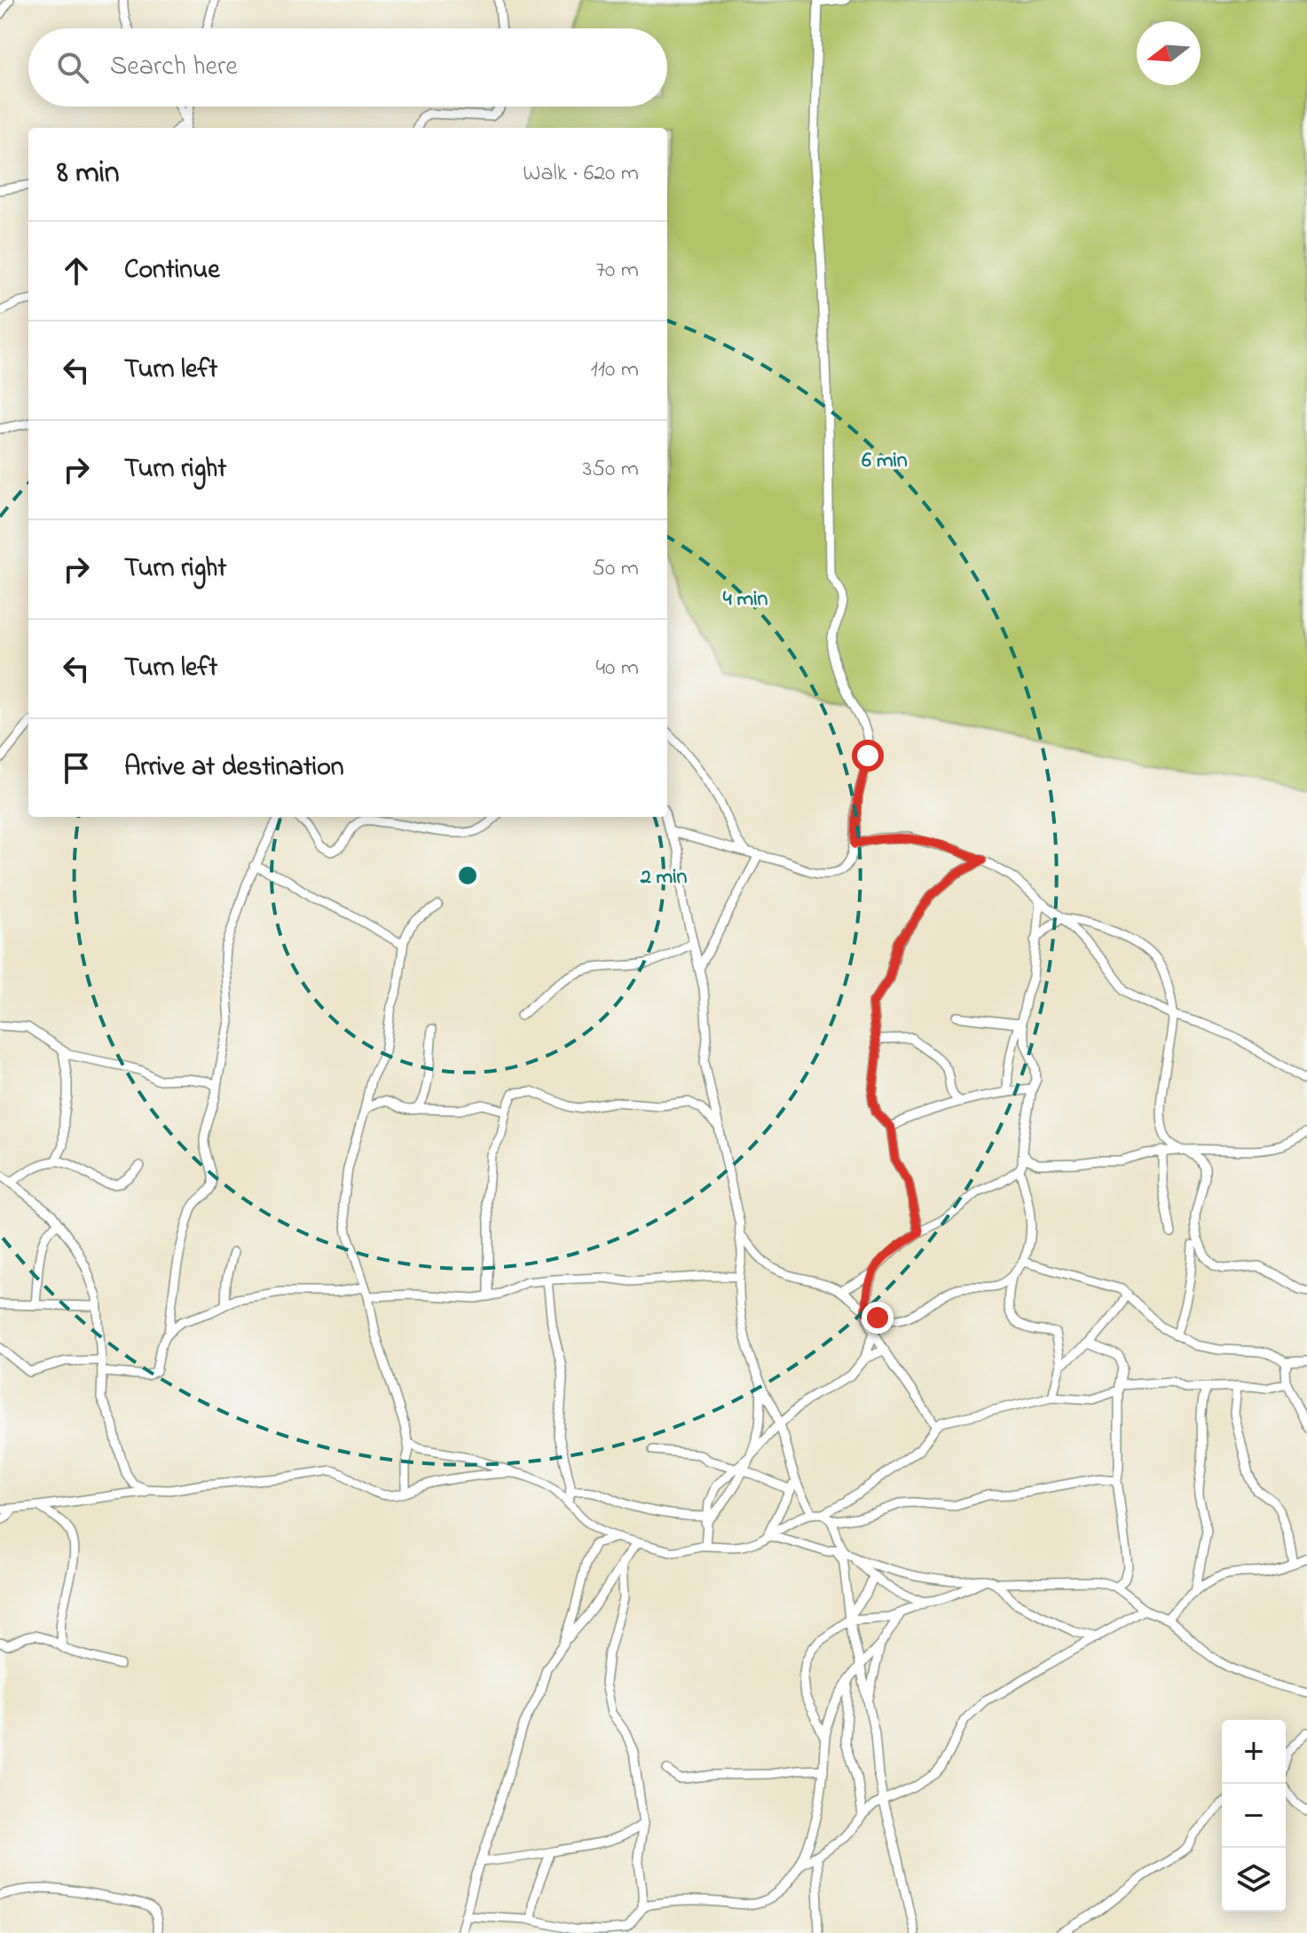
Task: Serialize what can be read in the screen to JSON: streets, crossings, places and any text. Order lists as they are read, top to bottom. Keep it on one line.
{"north":"left","page":{"search":"Search here","heading":["8 min","Walk · 620 m"],"list":[["Continue","70 m"],["Turn left","110 m"],["Turn right","350 m"],["Turn right","50 m"],["Turn left","40 m"],"Arrive at destination"],"map_buttons":["+","−"]},"rings":["6 min","4 min","2 min"]}
